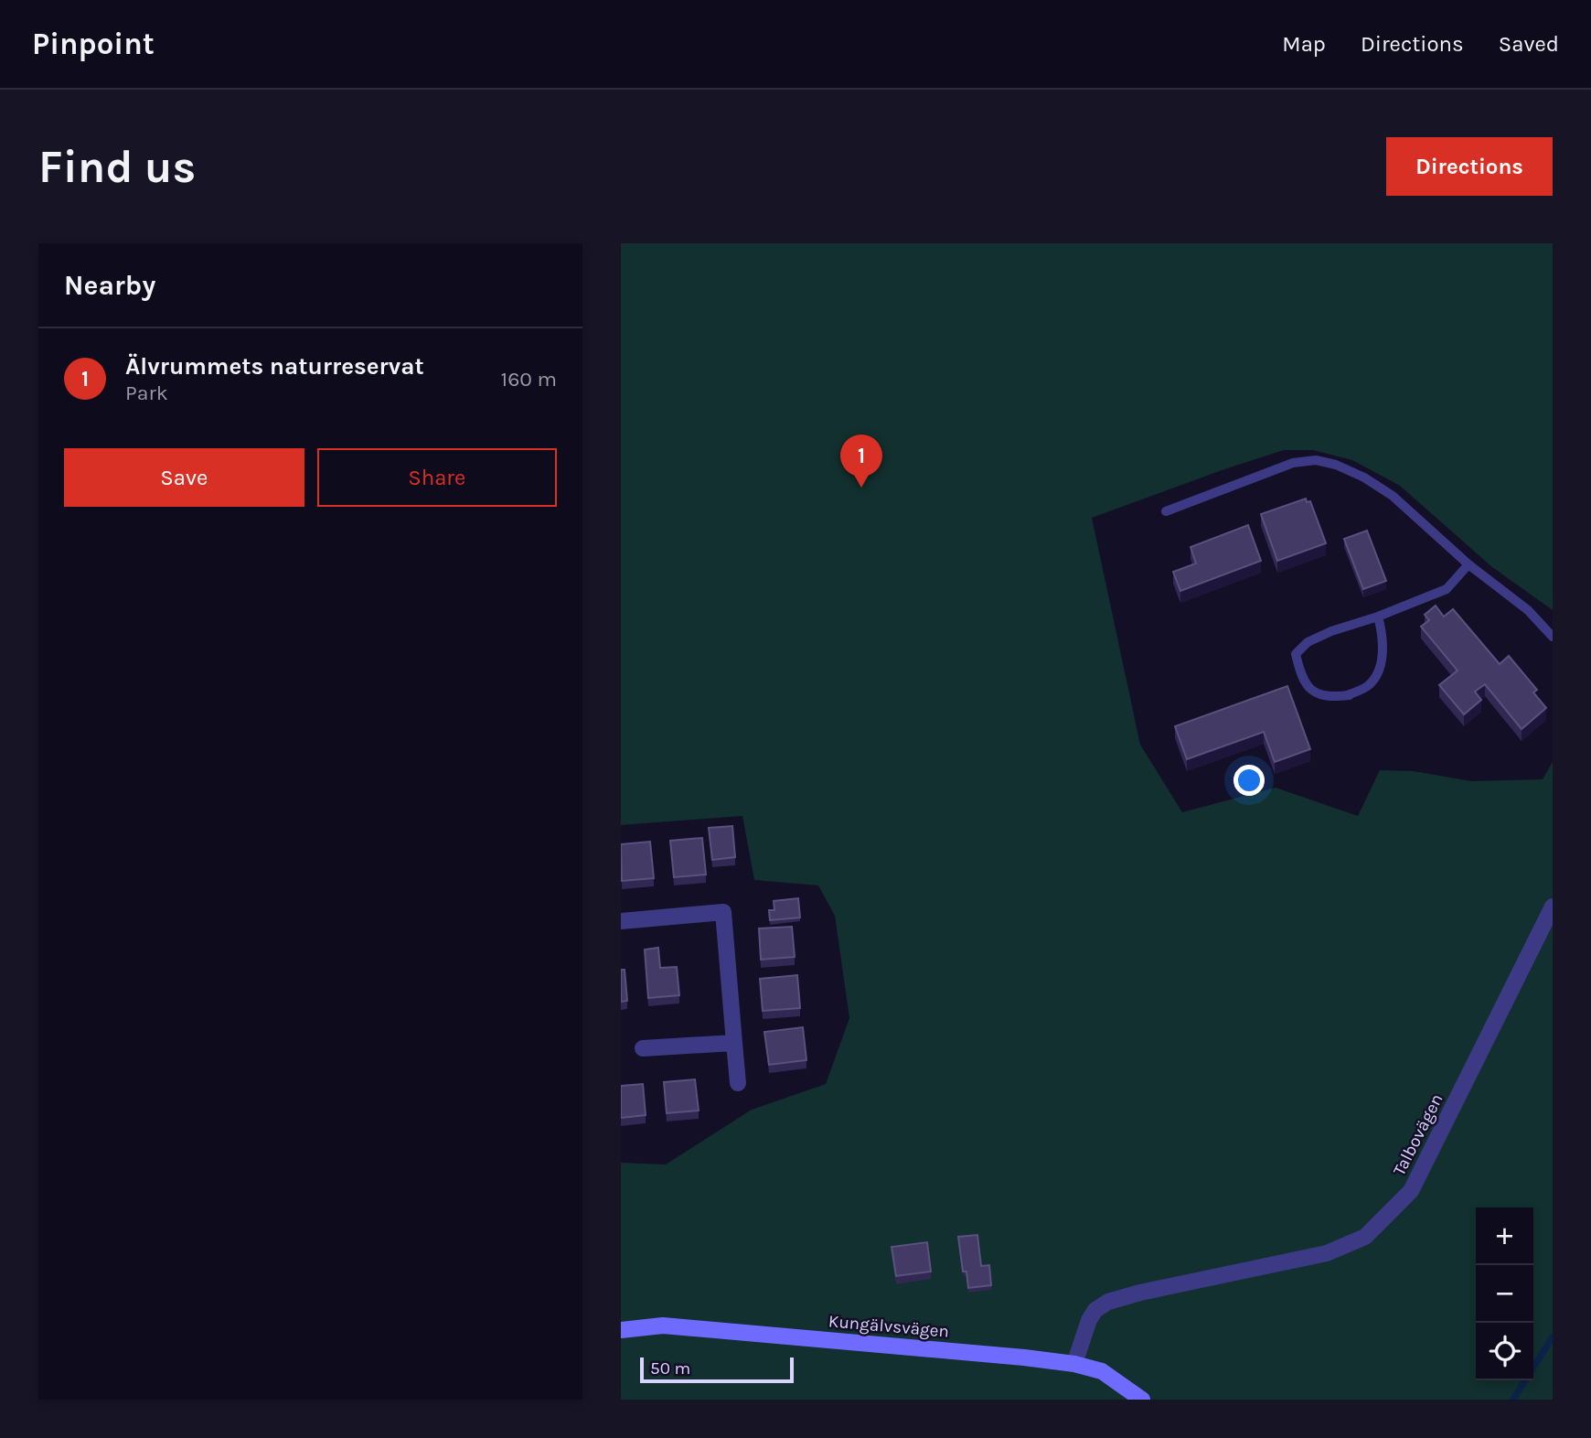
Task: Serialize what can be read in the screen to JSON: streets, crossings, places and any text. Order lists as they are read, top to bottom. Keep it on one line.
{"streets":{"street":["Talbovägen","Kungälvsvägen"]},"crossings":[["Talbovägen","Kungälvsvägen"]],"scale_bar":"50 m","page":{"header":"Pinpoint","nav":["Map","Directions","Saved"],"buttons":["Directions",["Save","Share"]],"title":"Find us","heading":"Nearby","list":[{"mark":"1","name":"Älvrummets naturreservat","note":"Park","value":"160 m"}],"pins":"1","map_buttons":["+","−"],"scale":"50 m"}}
